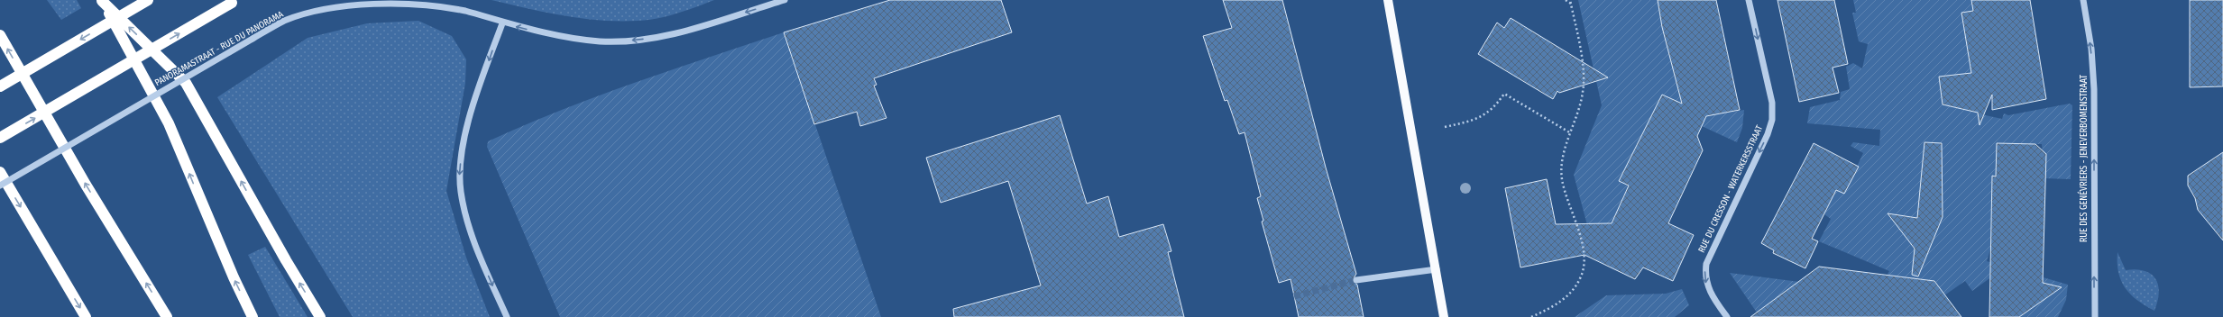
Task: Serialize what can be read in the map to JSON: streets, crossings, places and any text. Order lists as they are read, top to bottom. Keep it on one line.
{"streets":{"street":["PANORAMASTRAAT - RUE DU PANORAMA","RUE DES GENÉVRIERS - JENEVERBOMENSTRAAT","RUE DU CRESSON - WATERKERSSTRAAT"]},"one_way":["RUE DES GENÉVRIERS - JENEVERBOMENSTRAAT","RUE DU CRESSON - WATERKERSSTRAAT"]}
